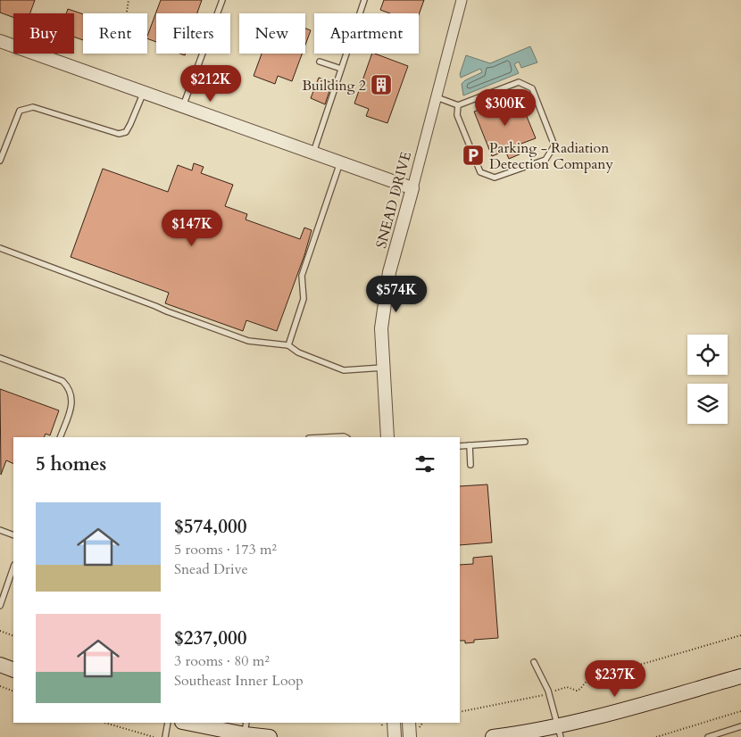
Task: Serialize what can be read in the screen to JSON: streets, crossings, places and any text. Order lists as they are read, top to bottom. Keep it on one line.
{"streets":{"street":["SNEAD DRIVE"]},"places":{"building":["Building 2"],"parking":["Parking - Radiation Detection Company"]},"page":{"chip":["Buy","Rent","Filters","New","Apartment"],"price":["$212K","$300K","$147K","$574K","$237K"],"heading":"5 homes","list":[{"name":"$574,000","note":"5 rooms · 173 m² · Snead Drive"},{"name":"$237,000","note":"3 rooms · 80 m² · Southeast Inner Loop"}]}}
